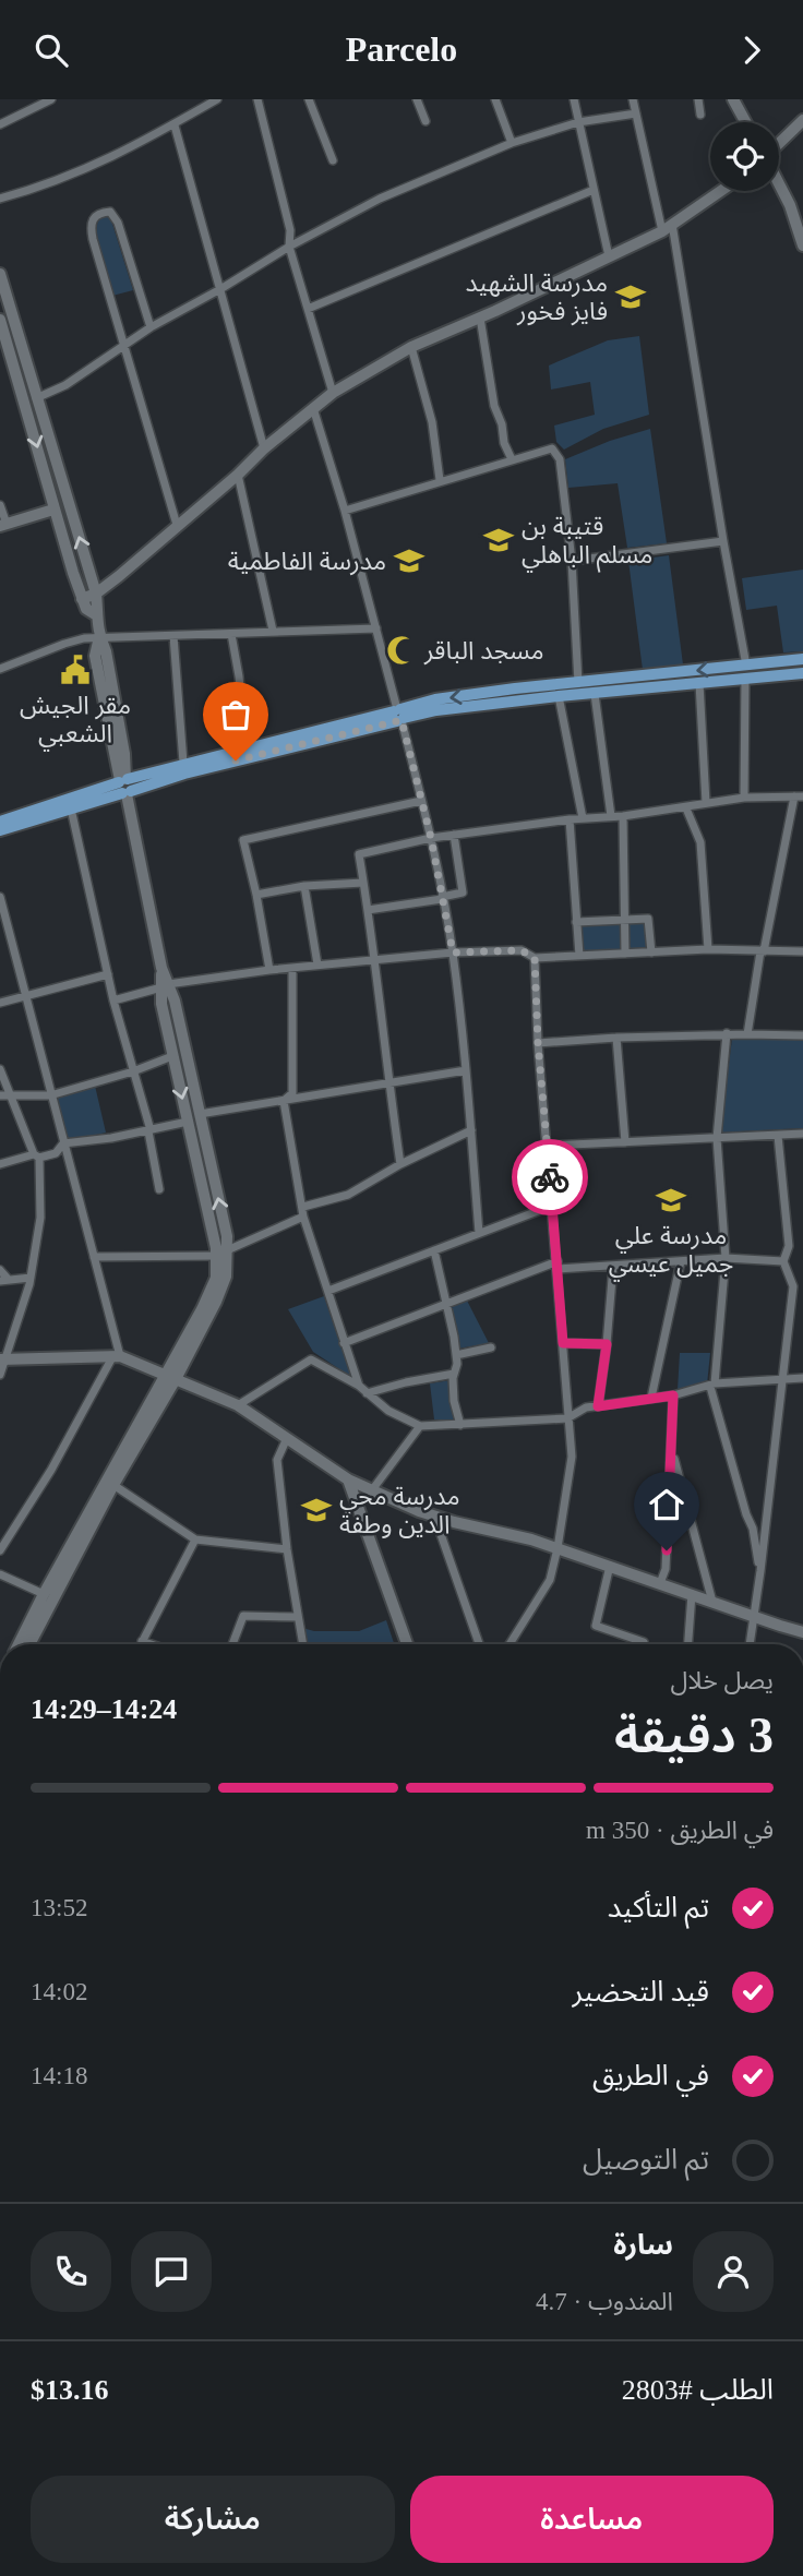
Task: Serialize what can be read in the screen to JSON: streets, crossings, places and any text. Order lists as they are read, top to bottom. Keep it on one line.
{"places":{"school or university":["مدرسة الشهيد فايز فخور","قتيبة بن مسلم الباهلي","مدرسة الفاطمية","مدرسة علي جميل عيسي","مدرسة محي الدين وطفة"],"mosque":["مسجد الباقر"],"public building":["مقر الجيش الشعبي"]},"page":{"header":"Parcelo","heading":["3 دقيقة","يصل خلال","14:24–14:29"],"panel":["سارة","المندوب · 4.7","الطلب #2803","$13.16"],"bar":"في الطريق · 350 m","list":[["تم التأكيد","13:52"],["قيد التحضير","14:02"],["في الطريق","14:18"],"تم التوصيل"],"buttons":["مساعدة","مشاركة"]}}
